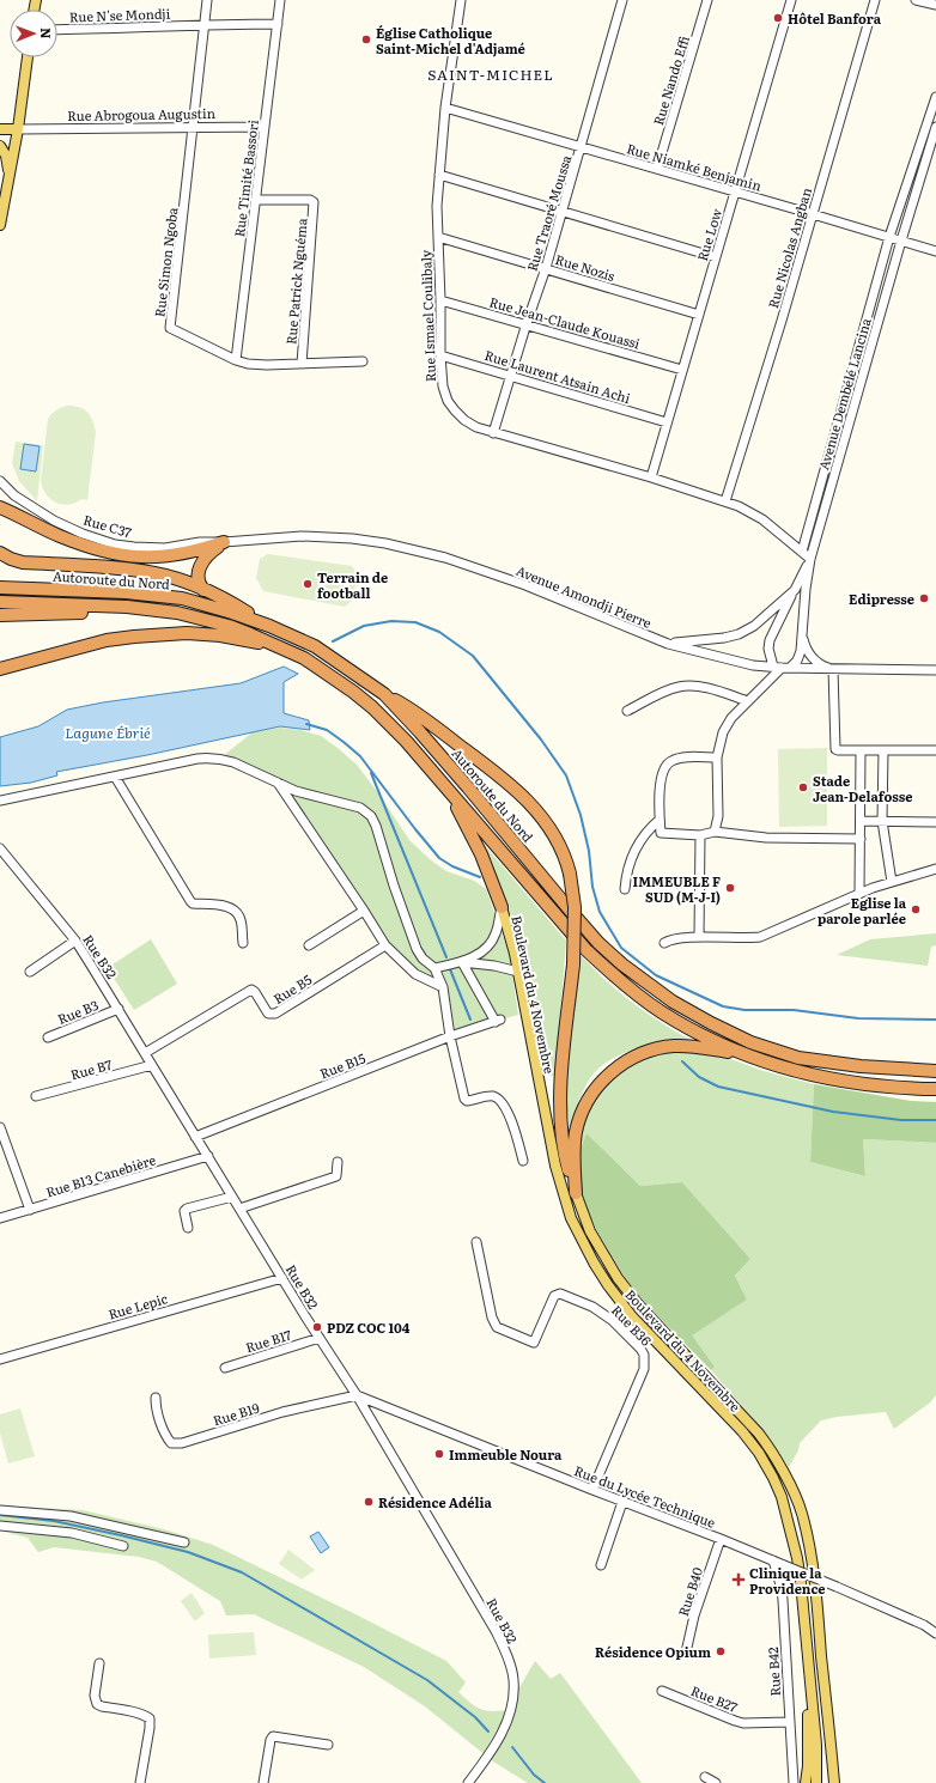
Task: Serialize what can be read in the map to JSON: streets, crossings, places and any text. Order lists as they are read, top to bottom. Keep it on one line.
{"streets":{"highway":["Autoroute du Nord"],"main road":["Boulevard du 4 Novembre"],"street":["Rue N'se Mondji","Rue Nando Effi","Rue Abrogoua Augustin","Rue Niamké Benjamin","Rue Timité Bassori","Rue Traoré Moussa","Rue Low","Rue Nicolas Angban","Rue Simon Ngoba","Rue Nozis","Rue Patrick Nguéma","Rue Ismael Coulibaly","Rue Jean-Claude Kouassi","Rue Laurent Atsain Achi","Avenue Dembélé Lancina","Rue C37","Avenue Amondji Pierre","Rue B32","Rue B5","Rue B3","Rue B15","Rue B7","Rue B13 Canebière","Rue Lepic","Rue B36","Rue B17","Rue B19","Rue du Lycée Technique","Rue B40","Rue B42","Rue B27"]},"crossings":[["Rue N'se Mondji","Rue Timité Bassori"],["Rue N'se Mondji","Rue Simon Ngoba"],["Rue Nando Effi","Rue Niamké Benjamin"],["Rue Abrogoua Augustin","Rue Timité Bassori"],["Rue Abrogoua Augustin","Rue Simon Ngoba"],["Rue Niamké Benjamin","Rue Traoré Moussa"],["Rue Niamké Benjamin","Rue Low"],["Rue Niamké Benjamin","Rue Nicolas Angban"],["Rue Niamké Benjamin","Rue Ismael Coulibaly"],["Rue Niamké Benjamin","Avenue Dembélé Lancina"],["Rue Timité Bassori","Rue Simon Ngoba"],["Rue Timité Bassori","Rue Patrick Nguéma"],["Rue Traoré Moussa","Rue Nozis"],["Rue Traoré Moussa","Rue Ismael Coulibaly"],["Rue Traoré Moussa","Rue Jean-Claude Kouassi"],["Rue Traoré Moussa","Rue Laurent Atsain Achi"],["Rue Low","Rue Nozis"],["Rue Low","Rue Ismael Coulibaly"],["Rue Low","Rue Jean-Claude Kouassi"],["Rue Low","Rue Laurent Atsain Achi"],["Rue Nicolas Angban","Rue Ismael Coulibaly"],["Rue Simon Ngoba","Rue Patrick Nguéma"],["Rue Nozis","Rue Ismael Coulibaly"],["Rue Ismael Coulibaly","Rue Jean-Claude Kouassi"],["Rue Ismael Coulibaly","Rue Laurent Atsain Achi"],["Rue Ismael Coulibaly","Avenue Dembélé Lancina"],["Avenue Dembélé Lancina","Avenue Amondji Pierre"],["Rue C37","Avenue Amondji Pierre"],["Rue B32","Rue B5"],["Rue B32","Rue B3"],["Rue B32","Rue B15"],["Rue B32","Rue B7"],["Rue B32","Rue B13 Canebière"],["Rue B32","Rue Lepic"],["Rue B32","Rue B17"],["Rue B32","Rue B19"],["Rue B32","Rue du Lycée Technique"],["Rue B36","Rue du Lycée Technique"],["Rue B19","Rue du Lycée Technique"],["Rue du Lycée Technique","Rue B40"],["Rue du Lycée Technique","Rue B42"],["Rue B42","Rue B27"]],"districts":["SAINT-MICHEL"],"water":["Lagune Ébrié"],"places":{"other":["Hôtel Banfora","Église Catholique Saint-Michel d'Adjamé","Terrain de football","Edipresse","Stade Jean-Delafosse","IMMEUBLE F SUD (M-J-I)","Eglise la parole parlée","PDZ COC 104","Immeuble Noura","Résidence Adélia","Résidence Opium"],"health":["Clinique la Providence"]},"north":"right"}
